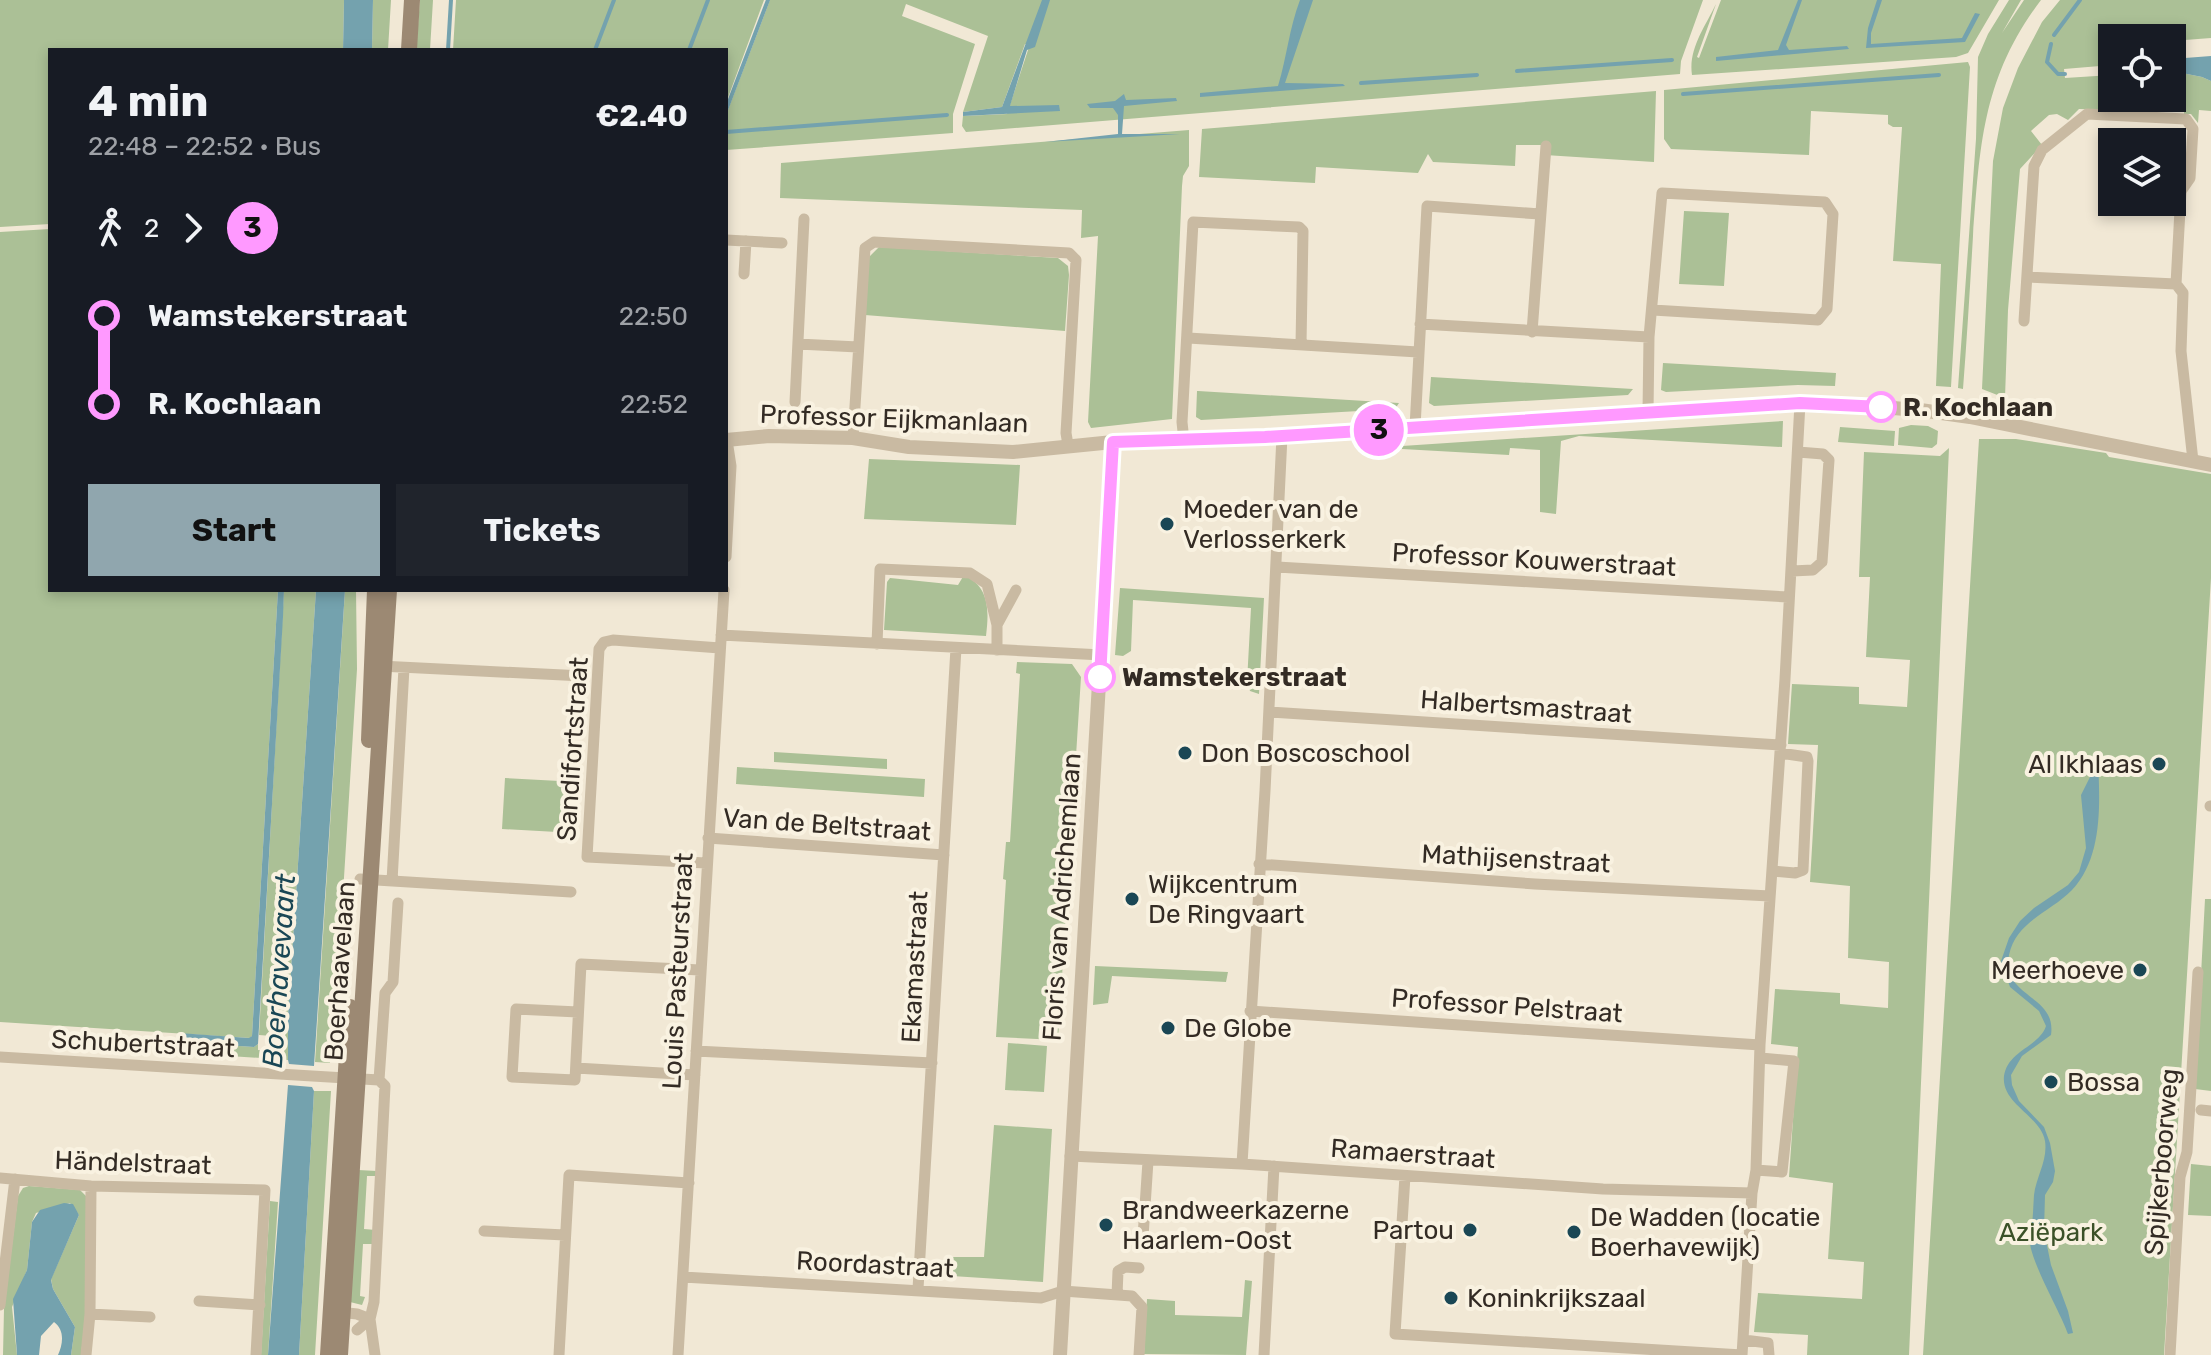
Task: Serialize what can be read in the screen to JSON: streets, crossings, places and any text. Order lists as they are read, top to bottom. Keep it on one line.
{"streets":{"main road":["Boerhaavelaan"],"street":["Professor Eijkmanlaan","Professor Kouwerstraat","Halbertsmastraat","Sandifortstraat","Van de Beltstraat","Mathijsenstraat","Floris van Adrichemlaan","Ekamastraat","Louis Pasteurstraat","Professor Pelstraat","Schubertstraat","Ramaerstraat","Spijkerboorweg","Händelstraat","Roordastraat"]},"crossings":[["Professor Eijkmanlaan","Floris van Adrichemlaan"],["Sandifortstraat","Louis Pasteurstraat"],["Van de Beltstraat","Ekamastraat"],["Van de Beltstraat","Louis Pasteurstraat"],["Floris van Adrichemlaan","Ramaerstraat"],["Floris van Adrichemlaan","Roordastraat"],["Ekamastraat","Roordastraat"],["Boerhaavelaan","Schubertstraat"],["Louis Pasteurstraat","Roordastraat"]],"water":["Boerhavevaart"],"parks":["Aziëpark"],"places":["R. Kochlaan","Moeder van de Verlosserkerk","Wamstekerstraat","Don Boscoschool","Al Ikhlaas","Wijkcentrum De Ringvaart","Meerhoeve","De Globe","Bossa","Brandweerkazerne Haarlem-Oost","Partou","De Wadden (locatie Boerhavewijk)","Koninkrijkszaal"],"lines":["bus line 3"],"page":{"on_map":"3","heading":["4 min","22:48 – 22:52 · Bus","€2.40"],"legs":["2","3"],"list":[{"name":"Wamstekerstraat","value":"22:50"},{"name":"R. Kochlaan","value":"22:52"}],"buttons":["Start","Tickets"]}}
